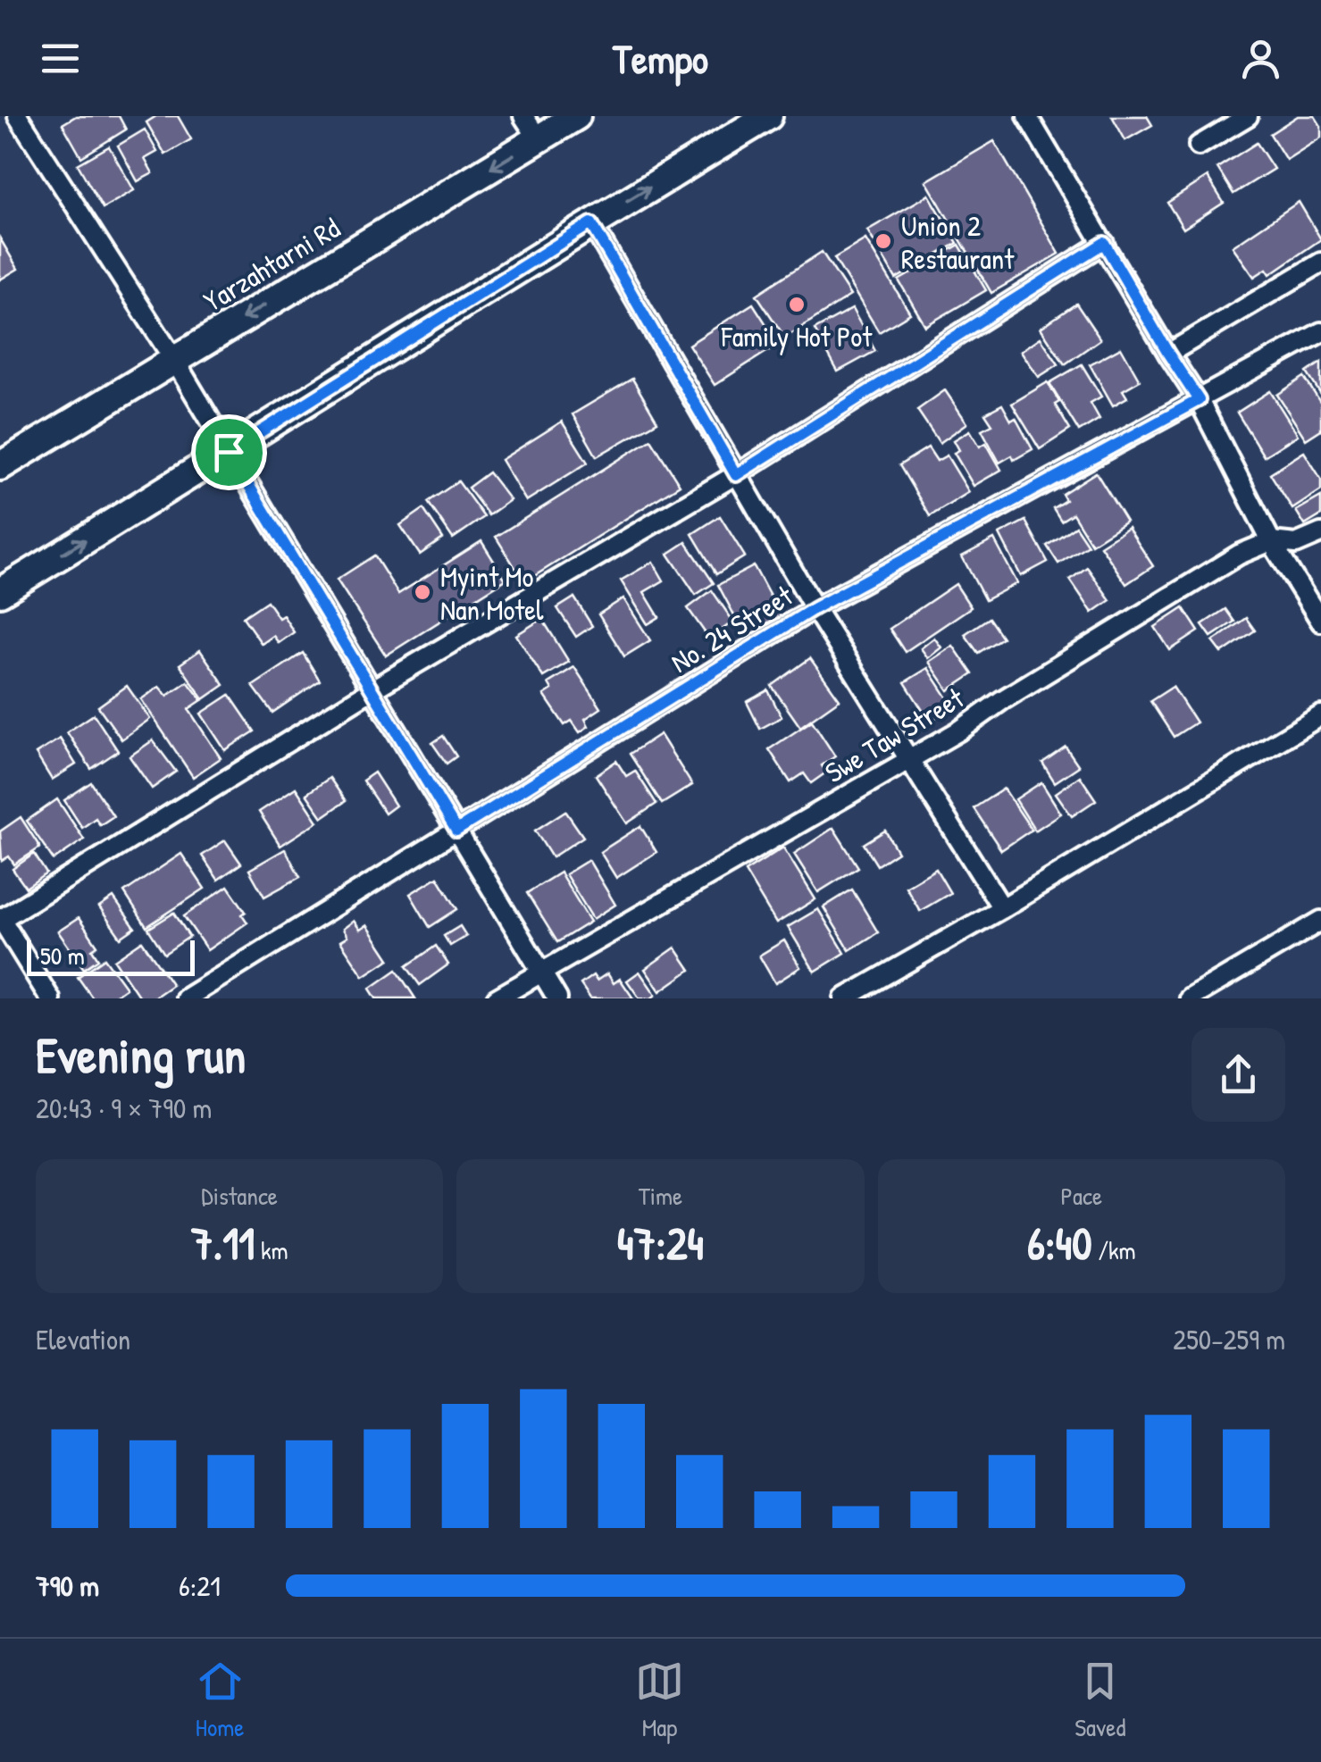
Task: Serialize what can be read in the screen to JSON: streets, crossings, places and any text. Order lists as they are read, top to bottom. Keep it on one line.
{"streets":{"main road":["Yarzahtarni Rd"],"street":["No. 24 Street","Swe Taw Street"]},"places":["Union 2 Restaurant","Family Hot Pot","Myint Mo Nan Motel"],"scale_bar":"50 m","page":{"header":"Tempo","scale":"50 m","heading":["Evening run","20:43 · 9 × 790 m"],"stats":[["Distance","7.11 km"],["Time","47:24"],["Pace","6:40 /km"]],"chart":["Elevation","250–259 m"],"list":[{"name":"790 m","note":"6:21"}],"tabs":["Home","Map","Saved"]}}
